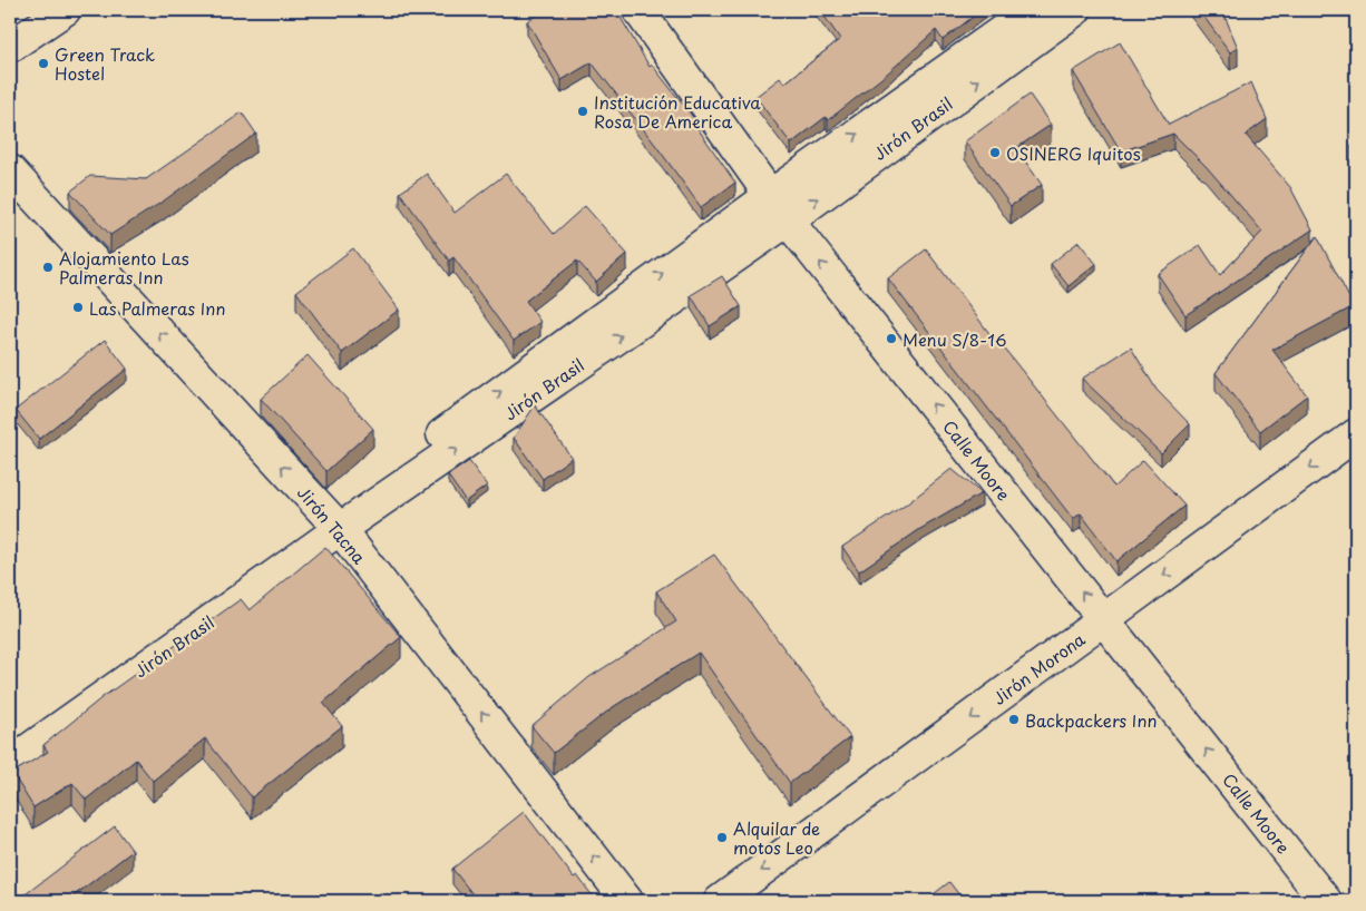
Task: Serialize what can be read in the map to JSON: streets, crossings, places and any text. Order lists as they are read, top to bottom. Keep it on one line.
{"streets":{"street":["Jirón Brasil","Calle Moore","Jirón Tacna","Jirón Morona"]},"crossings":[["Jirón Brasil","Calle Moore"],["Jirón Brasil","Jirón Tacna"],["Calle Moore","Jirón Morona"]],"one_way":["Calle Moore","Jirón Tacna","Jirón Morona"],"places":["Green Track Hostel","Institución Educativa Rosa De America","OSINERG Iquitos","Alojamiento Las Palmeras Inn","Las Palmeras Inn","Menu S/8-16","Backpackers Inn","Alquilar de motos Leo"]}
